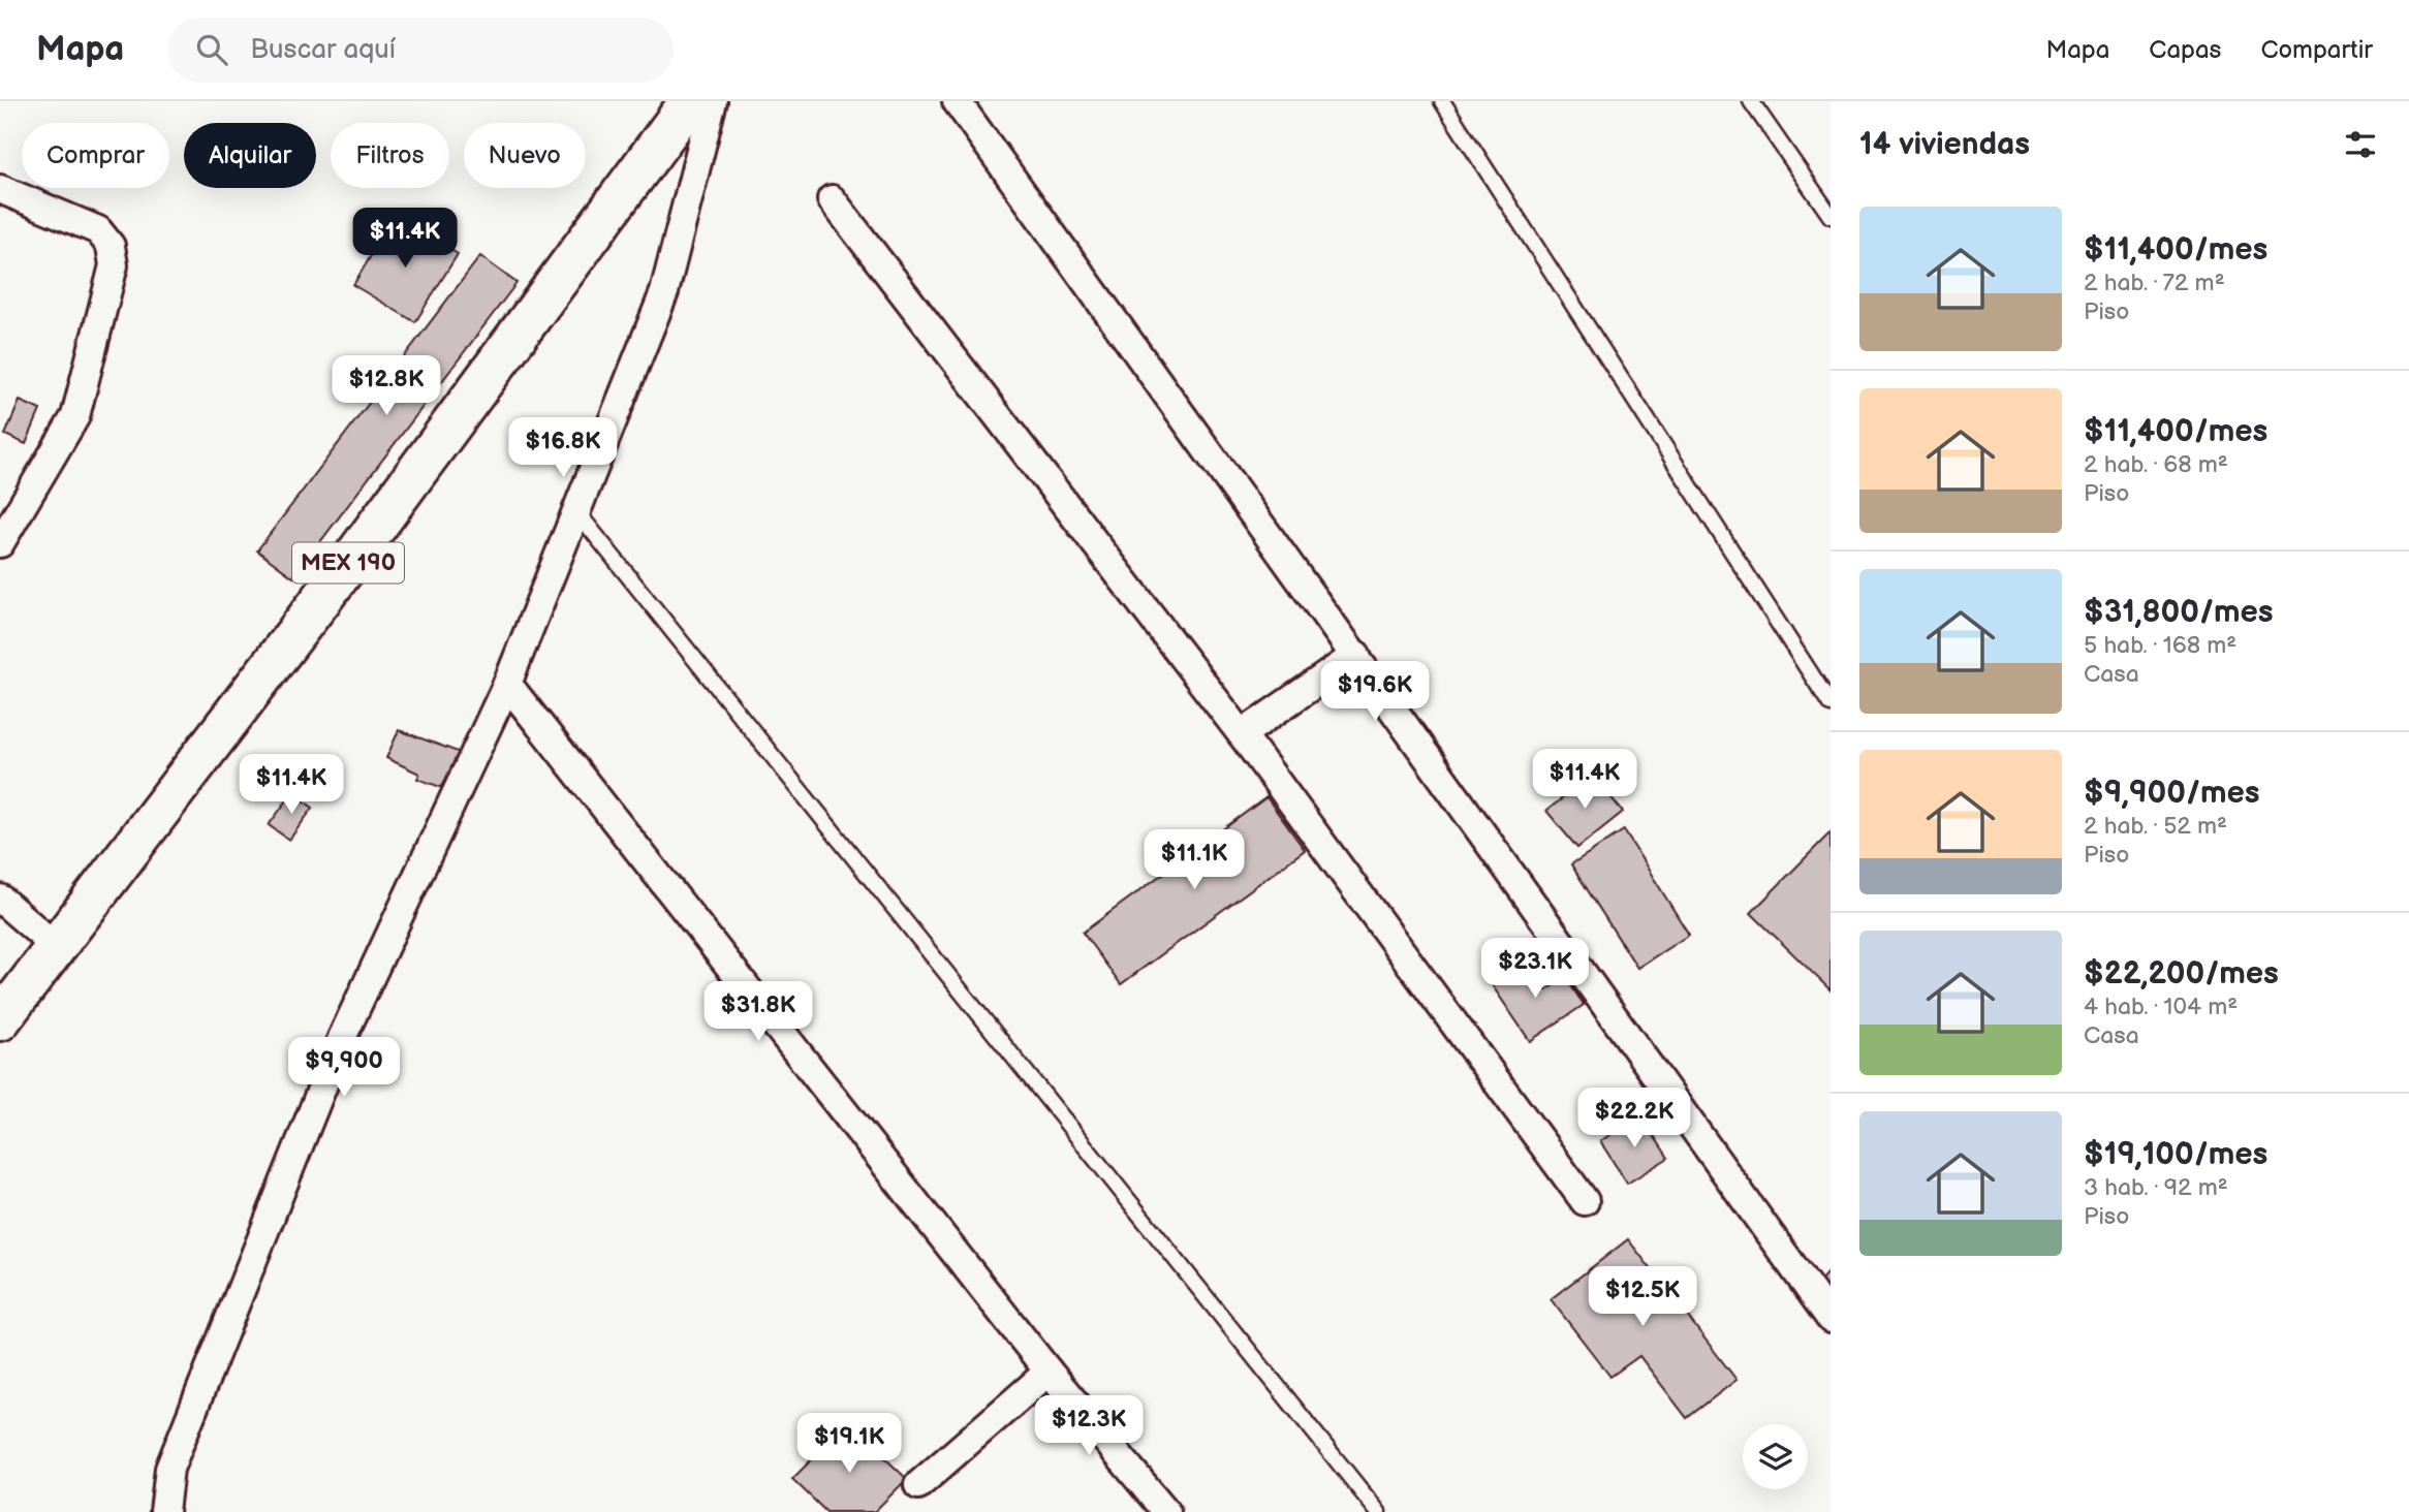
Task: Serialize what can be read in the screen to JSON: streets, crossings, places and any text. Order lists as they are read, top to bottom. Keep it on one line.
{"streets":{"main road":["MEX 190"]},"page":{"header":"Mapa","search":"Buscar aquí","nav":["Mapa","Capas","Compartir"],"heading":"14 viviendas","chip":["Comprar","Alquilar","Filtros","Nuevo"],"list":[{"name":"$11,400/mes","note":"2 hab. · 72 m² · Piso"},{"name":"$11,400/mes","note":"2 hab. · 68 m² · Piso"},{"name":"$31,800/mes","note":"5 hab. · 168 m² · Casa"},{"name":"$9,900/mes","note":"2 hab. · 52 m² · Piso"},{"name":"$22,200/mes","note":"4 hab. · 104 m² · Casa"},{"name":"$19,100/mes","note":"3 hab. · 92 m² · Piso"}],"price":["$11.4K","$12.8K","$16.8K","$19.6K","$11.4K","$11.4K","$11.1K","$23.1K","$31.8K","$9,900","$22.2K","$12.5K","$12.3K","$19.1K"]}}
